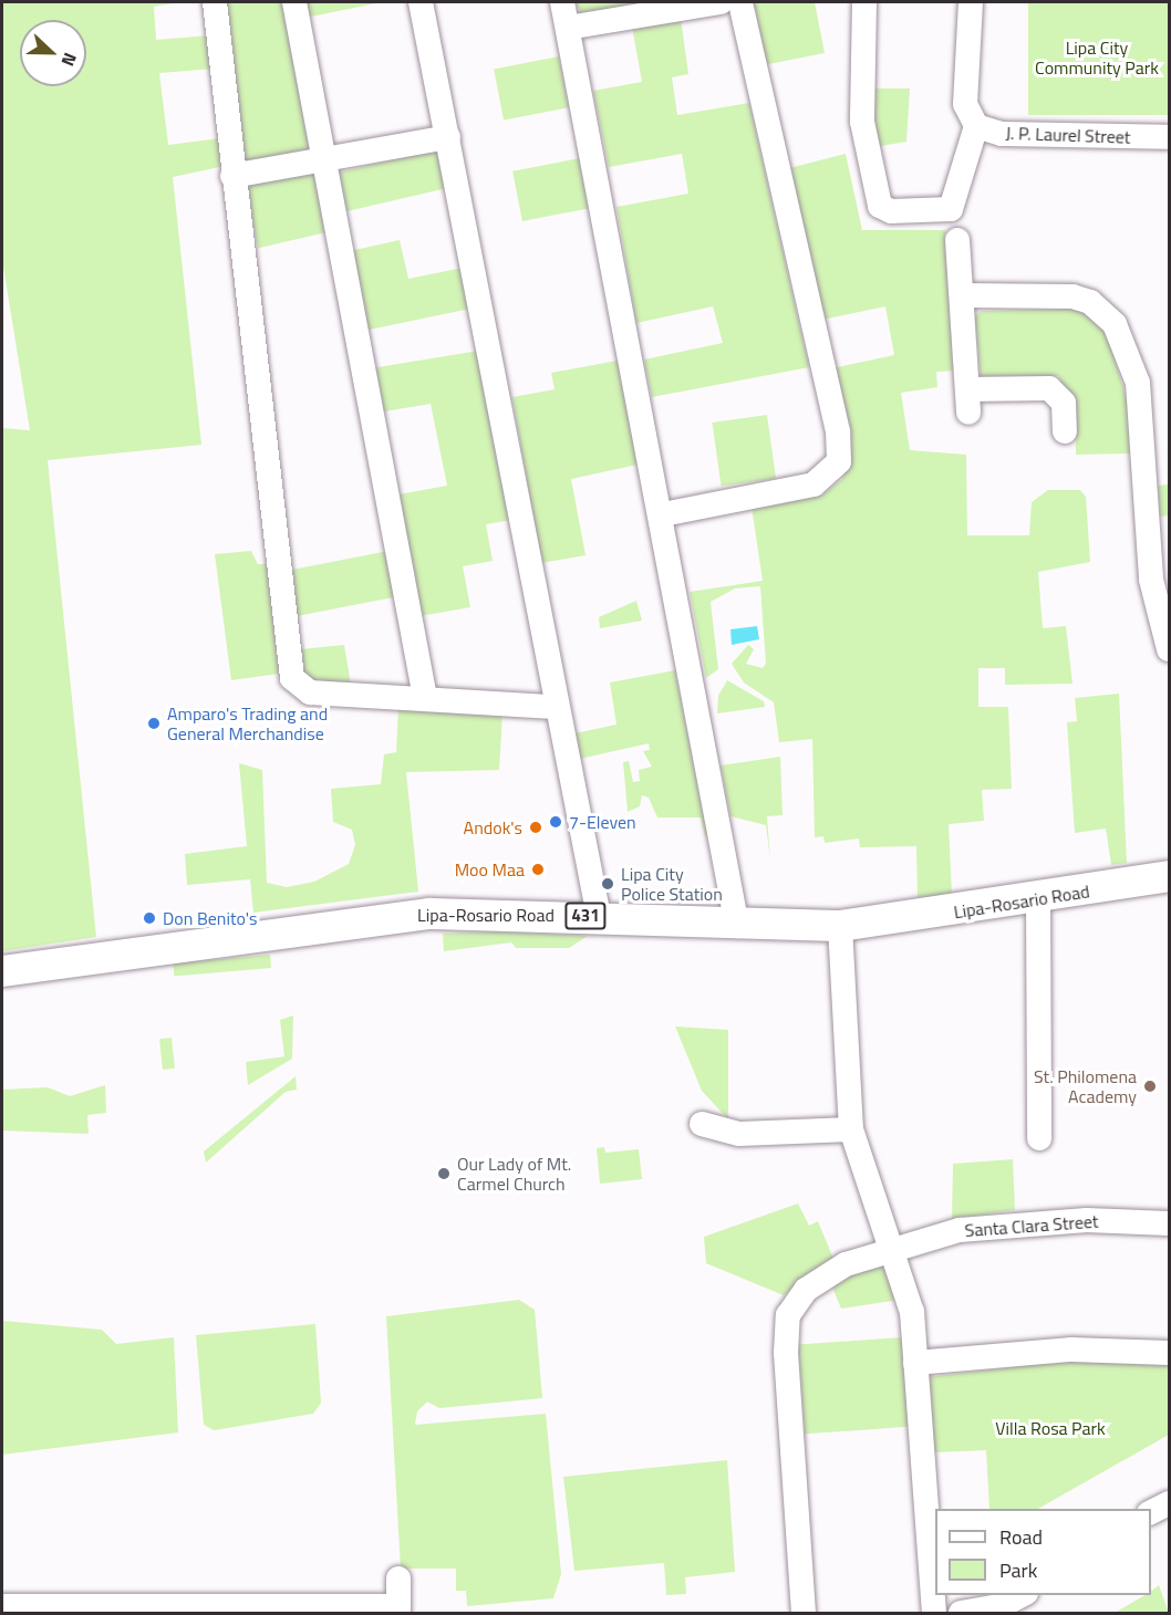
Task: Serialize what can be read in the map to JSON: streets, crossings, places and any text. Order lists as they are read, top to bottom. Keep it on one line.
{"streets":{"main road":["Lipa-Rosario Road","431"],"street":["J. P. Laurel Street","Santa Clara Street"]},"parks":["Lipa City Community Park","Villa Rosa Park"],"places":["Amparo's Trading and General Merchandise","7-Eleven","Andok's","Moo Maa","Lipa City Police Station","Don Benito's","St. Philomena Academy","Our Lady of Mt. Carmel Church"],"legend":["Road","Park"],"north":"right"}
